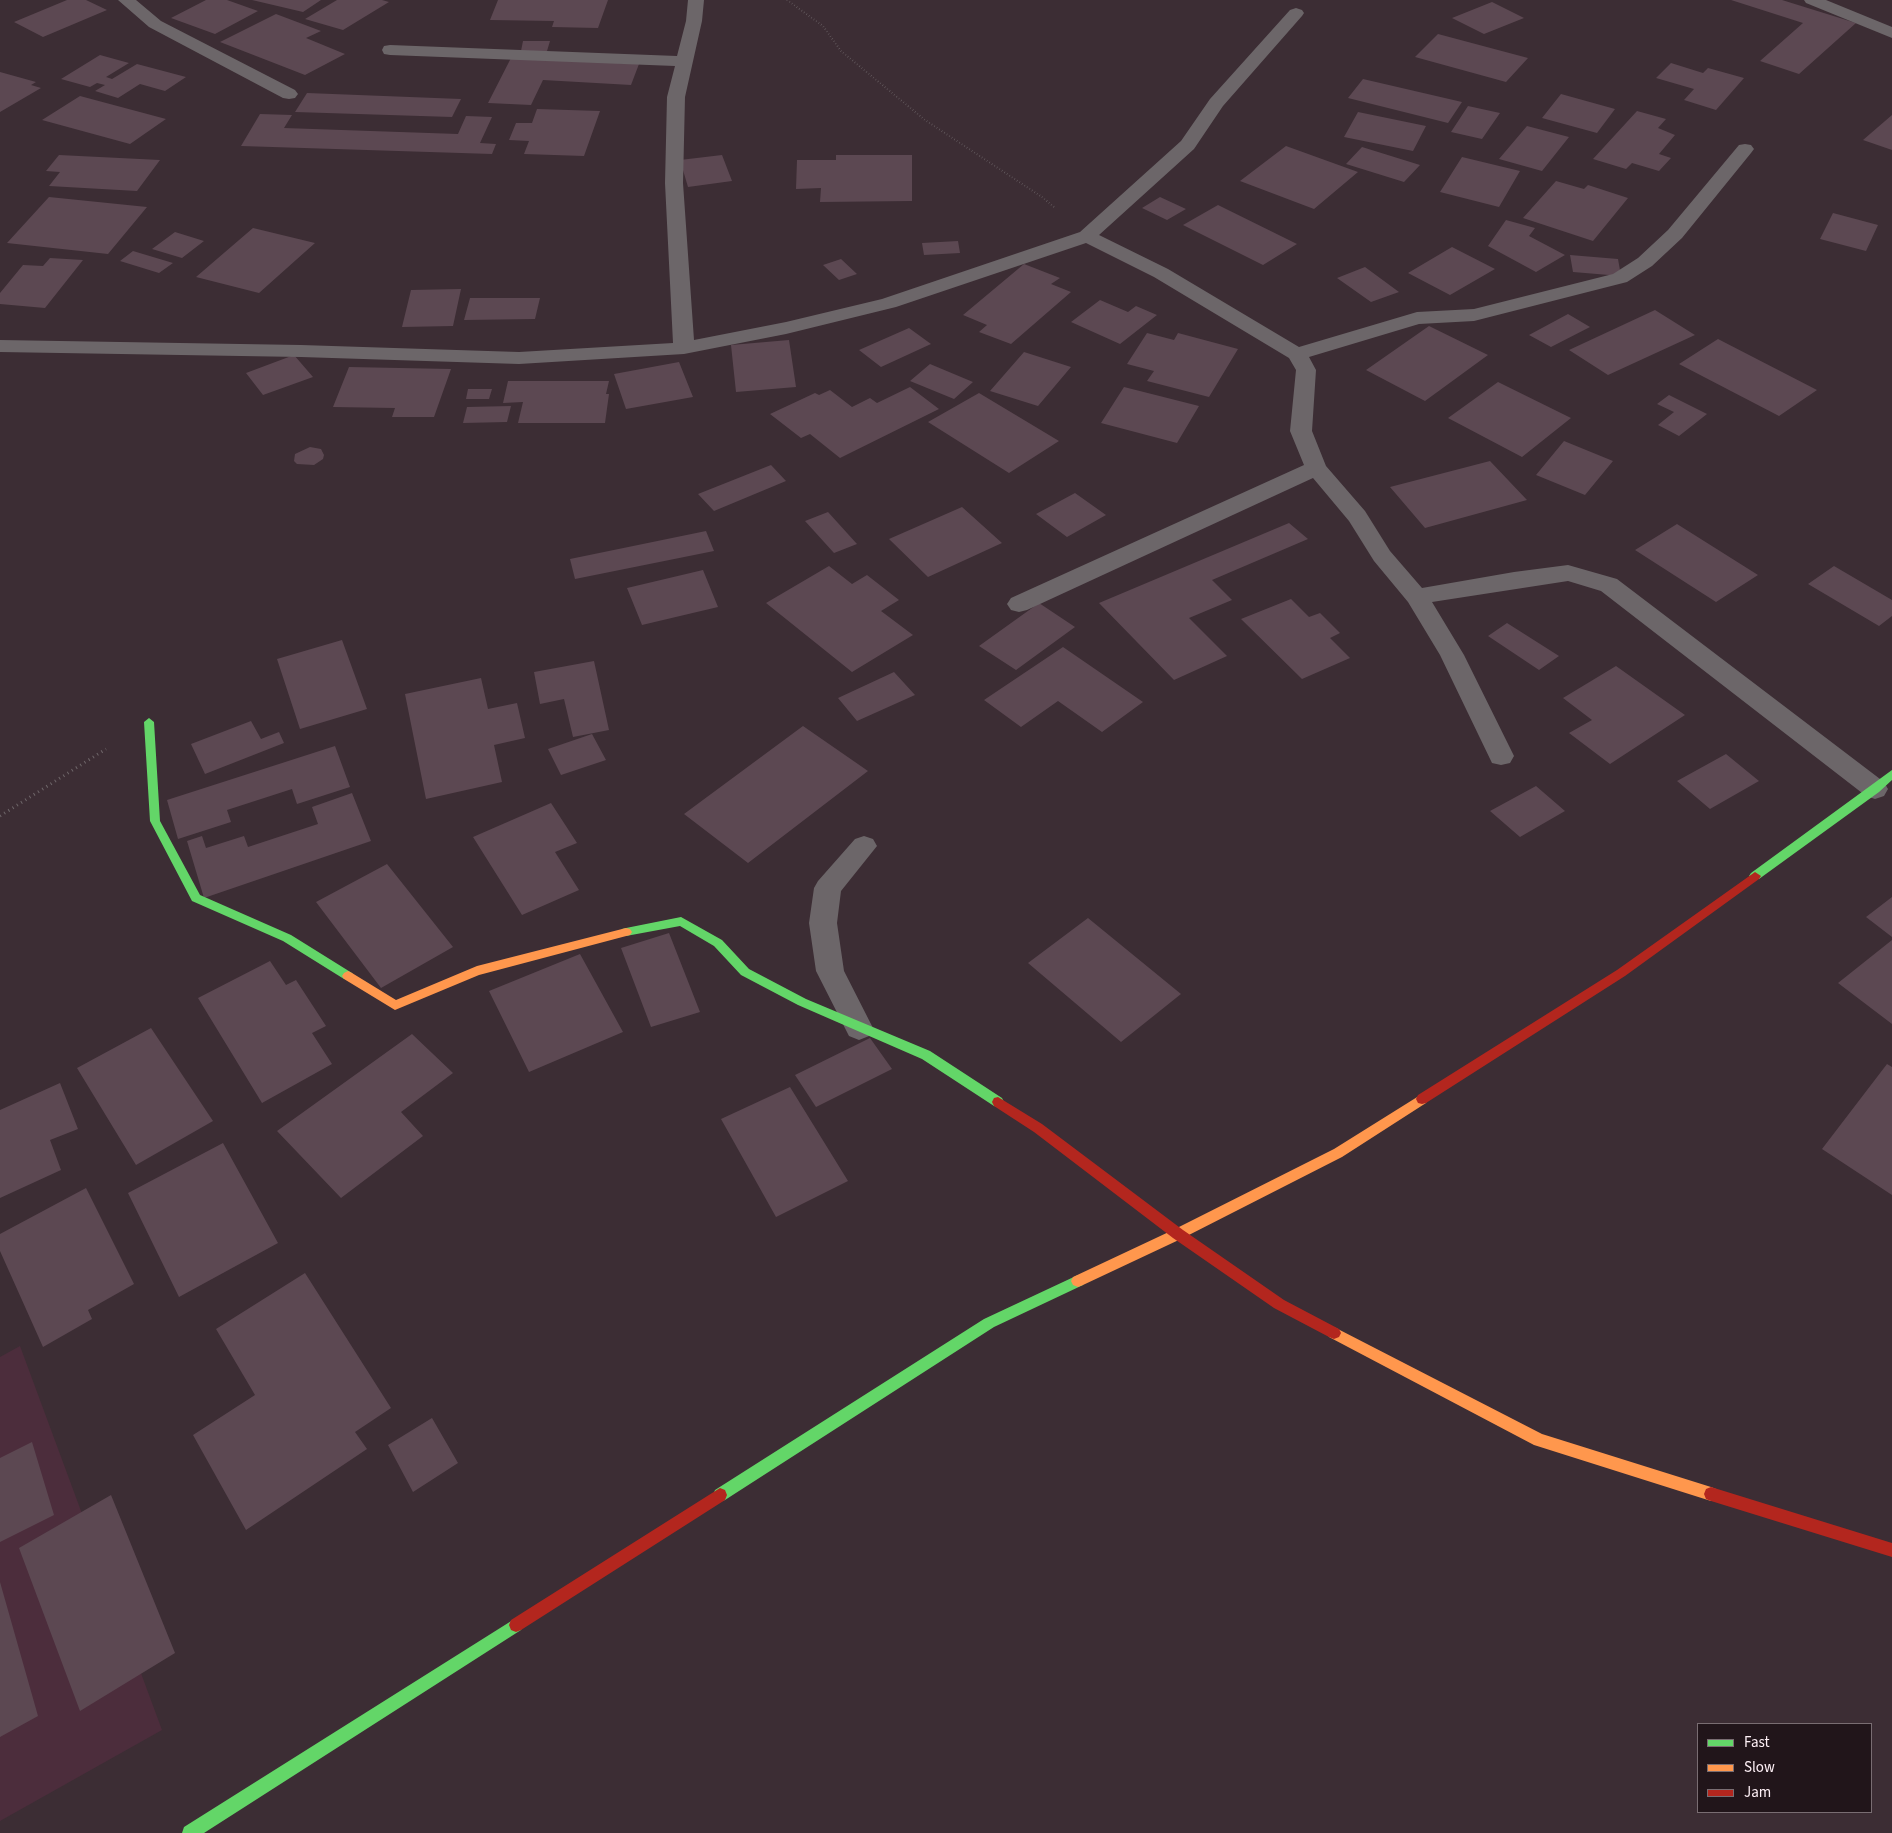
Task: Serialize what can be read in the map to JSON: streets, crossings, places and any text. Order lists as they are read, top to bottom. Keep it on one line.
{"legend":["Fast","Slow","Jam"]}
